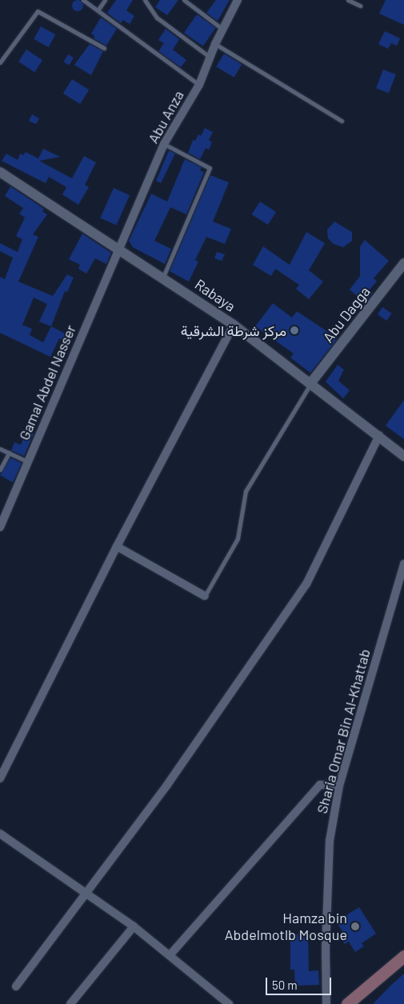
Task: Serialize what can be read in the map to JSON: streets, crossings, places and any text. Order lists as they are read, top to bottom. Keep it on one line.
{"streets":{"street":["Abu Anza","Rabaya","Abu Dagga","Gamal Abdel Nasser","Sharia Omar Bin Al-Khattab"]},"crossings":[["Abu Anza","Rabaya"],["Abu Anza","Gamal Abdel Nasser"],["Rabaya","Abu Dagga"],["Rabaya","Gamal Abdel Nasser"]],"places":["مركز شرطة الشرقية","Hamza bin Abdelmotlb Mosque"],"scale_bar":"50 m"}
